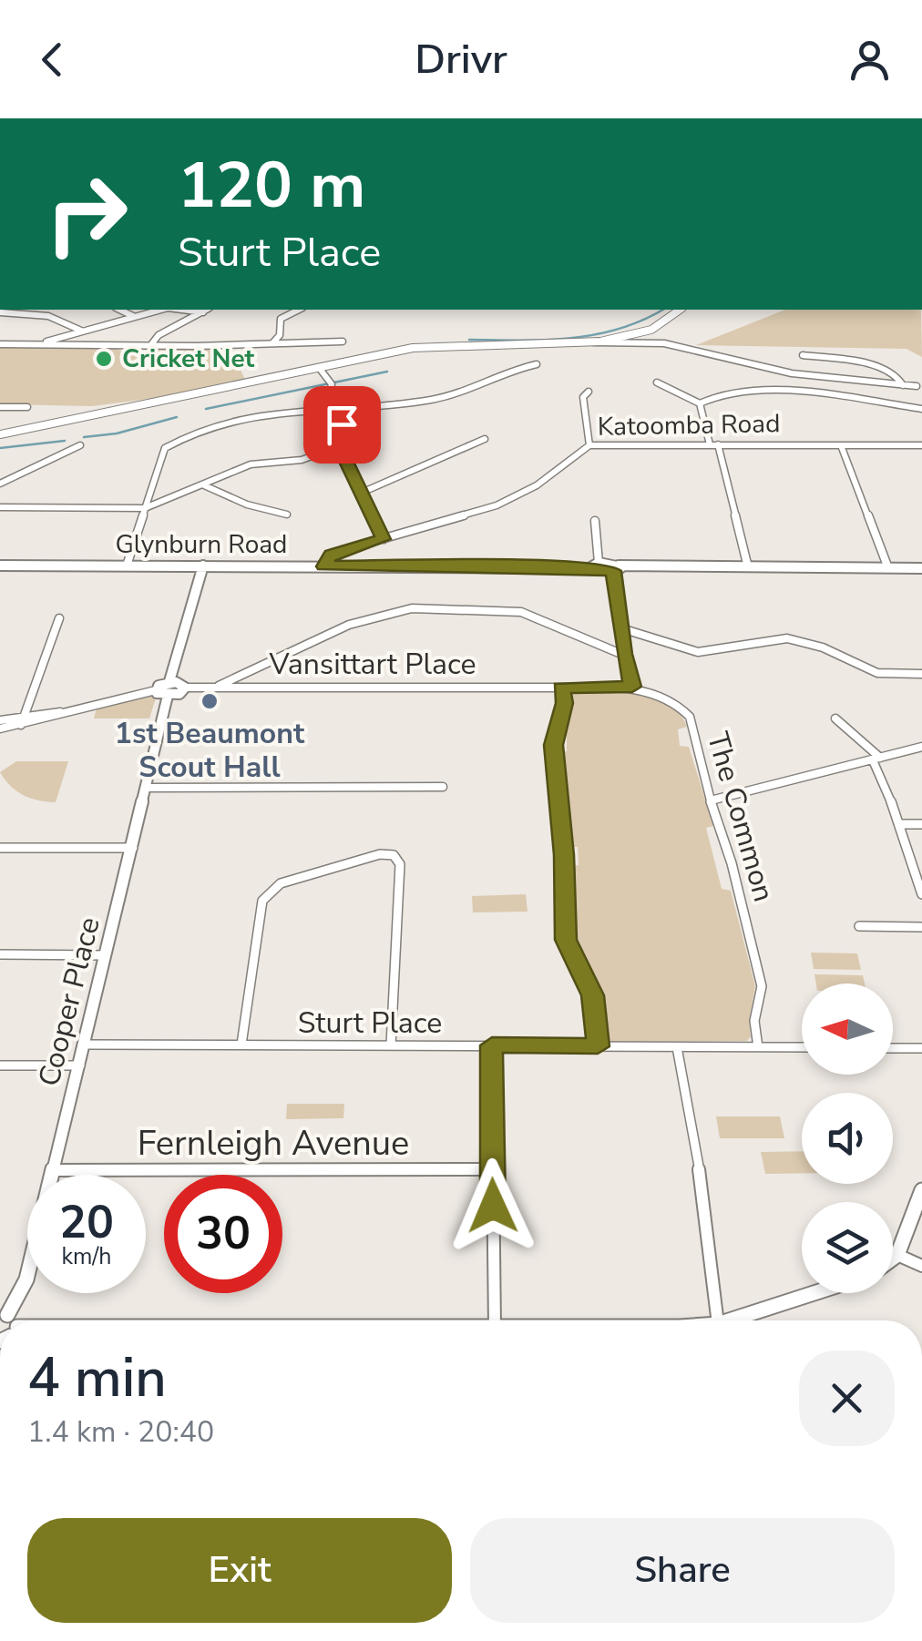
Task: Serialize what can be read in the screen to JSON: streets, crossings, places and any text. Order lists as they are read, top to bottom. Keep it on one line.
{"streets":{"street":["Katoomba Road","Glynburn Road","Vansittart Place","The Common","Cooper Place","Sturt Place","Fernleigh Avenue"]},"crossings":[["Katoomba Road","Glynburn Road"],["Vansittart Place","The Common"],["The Common","Sturt Place"],["Cooper Place","Sturt Place"],["Cooper Place","Fernleigh Avenue"]],"places":["Cricket Net","1st Beaumont Scout Hall"],"north":"left","page":{"header":"Drivr","turn":["120 m","Sturt Place"],"speed":"20 km/h","limit":"30","heading":["4 min","1.4 km · 20:40"],"buttons":["Exit","Share"]}}
